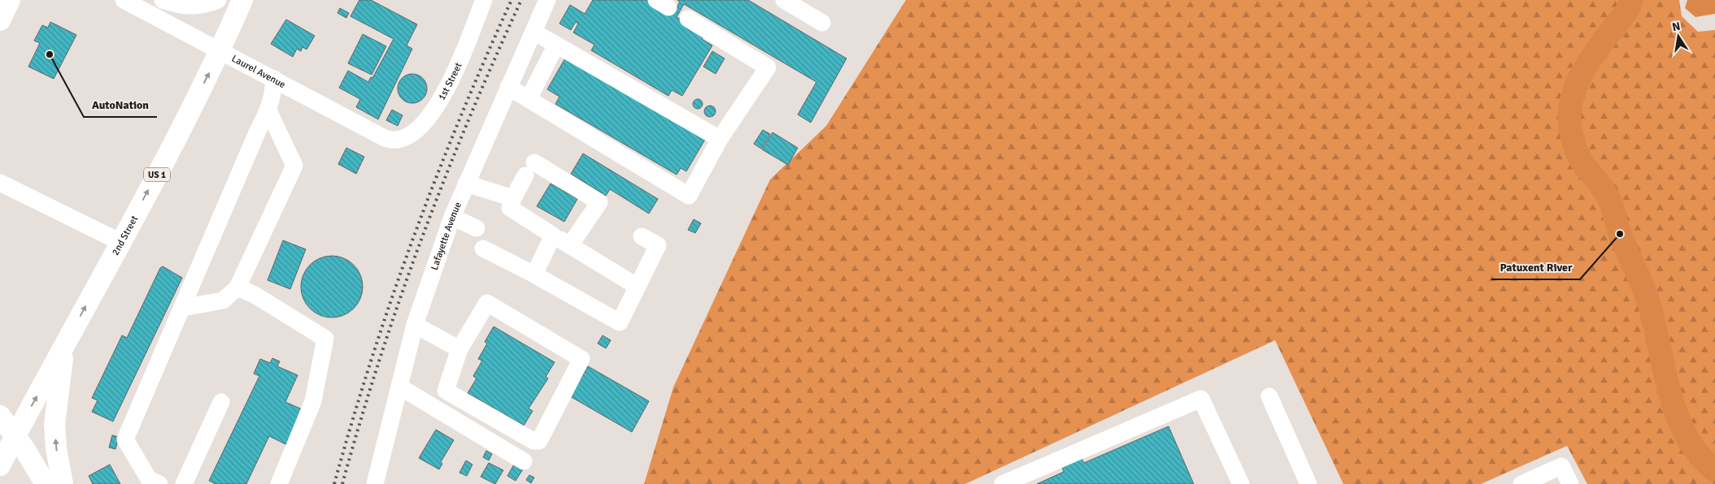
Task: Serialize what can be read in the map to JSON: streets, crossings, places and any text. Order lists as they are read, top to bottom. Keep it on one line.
{"streets":{"main road":["US 1","2nd Street"],"street":["Laurel Avenue","1st Street","Lafayette Avenue"]},"crossings":[["Laurel Avenue","1st Street"],["Laurel Avenue","2nd Street"]],"one_way":["2nd Street"],"places":["AutoNation","Patuxent River"],"north":"top"}
